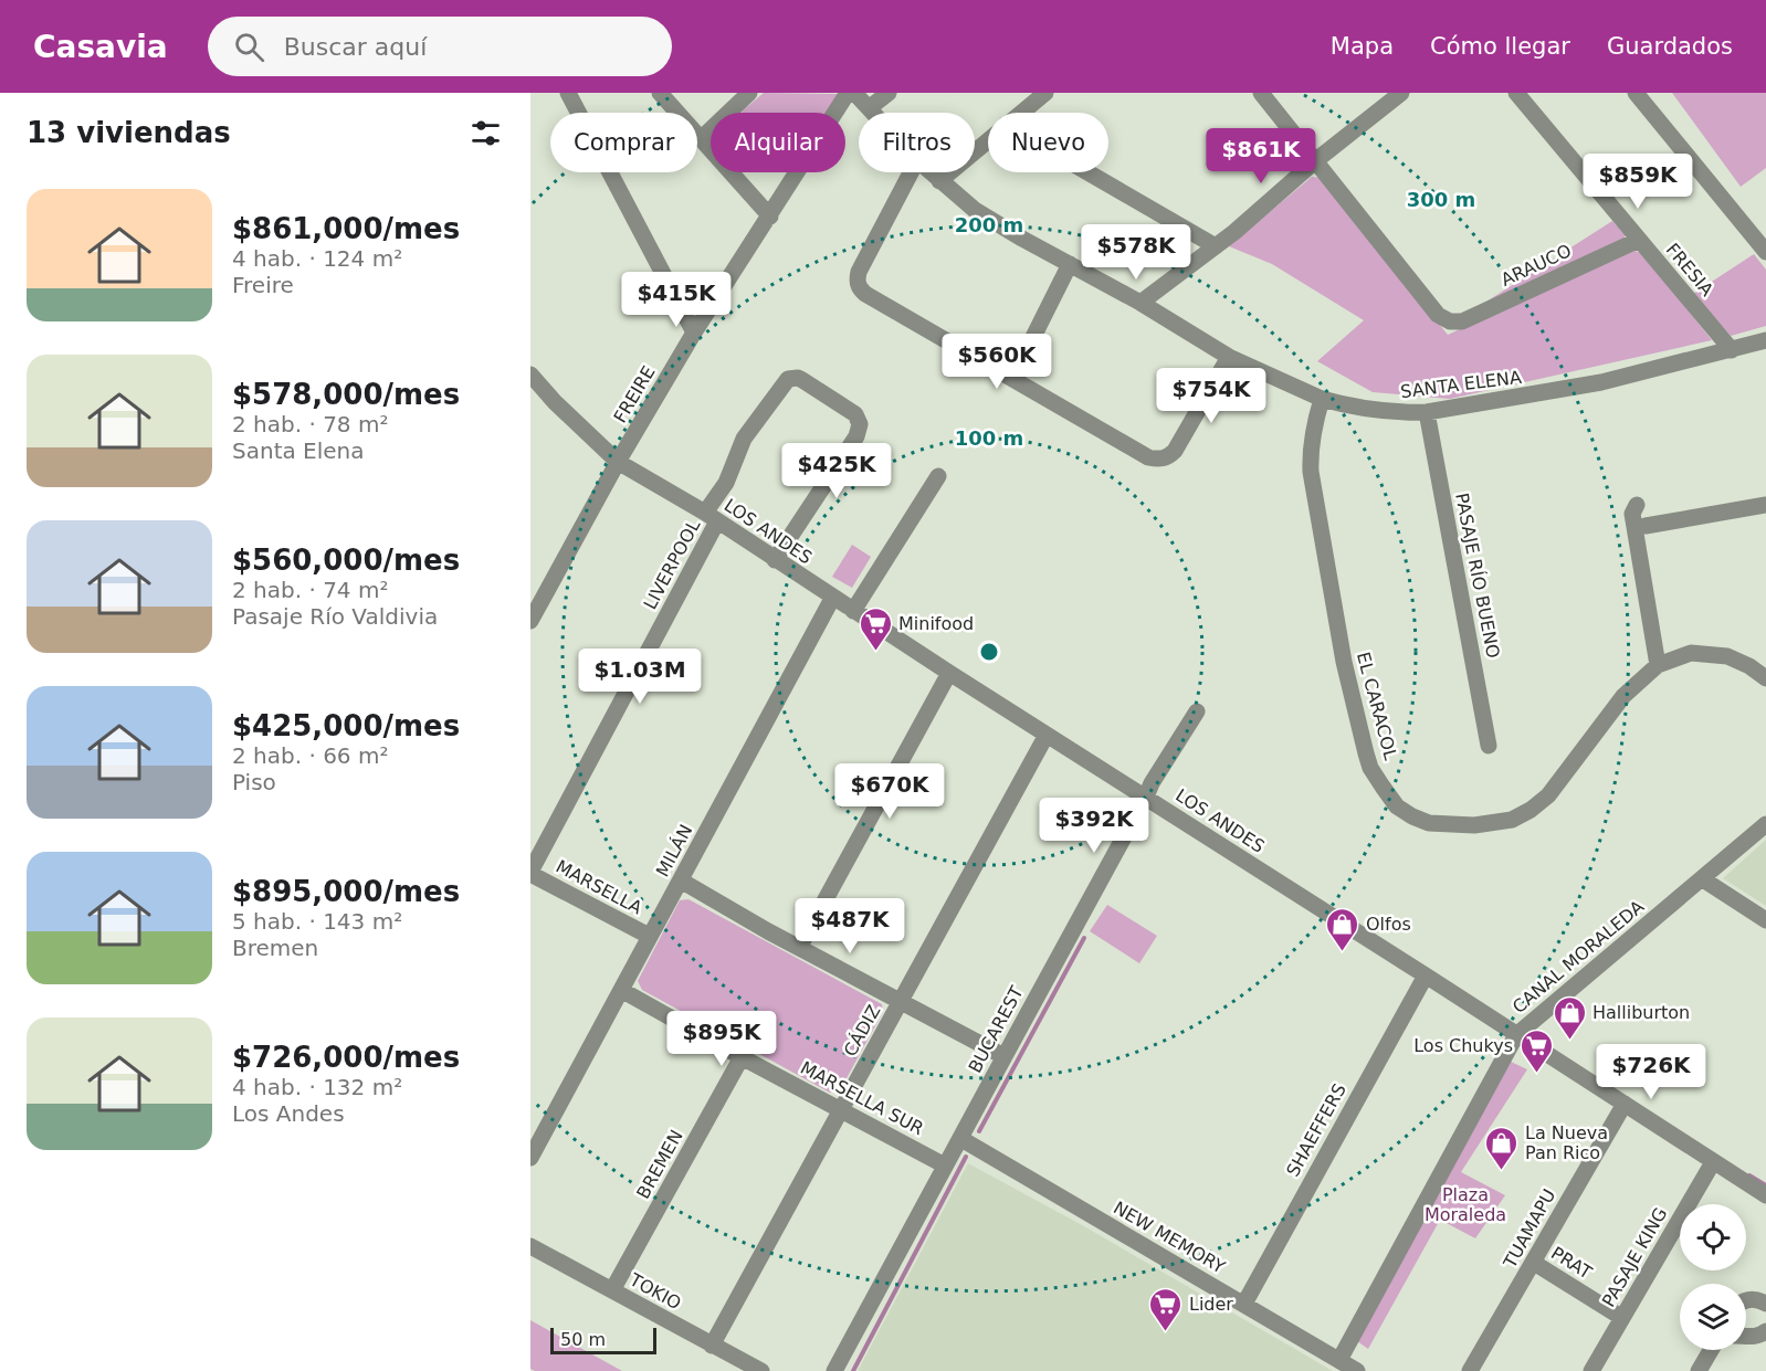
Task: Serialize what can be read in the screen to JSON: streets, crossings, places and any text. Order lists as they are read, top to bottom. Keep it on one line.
{"streets":{"street":["ARAUCO","FRESIA","SANTA ELENA","FREIRE","LOS ANDES","LIVERPOOL","PASAJE RÍO BUENO","EL CARACOL","MILÁN","MARSELLA","CANAL MORALEDA","BUCAREST","CÁDIZ","MARSELLA SUR","SHAEFFERS","BREMEN","TUAMAPU","NEW MEMORY","PASAJE KING","PRAT","TOKIO"]},"crossings":[["ARAUCO","FRESIA"],["FRESIA","SANTA ELENA"],["SANTA ELENA","PASAJE RÍO BUENO"],["SANTA ELENA","EL CARACOL"],["FREIRE","LOS ANDES"],["LOS ANDES","LIVERPOOL"],["LOS ANDES","MILÁN"],["LOS ANDES","CANAL MORALEDA"],["LOS ANDES","BUCAREST"],["LOS ANDES","CÁDIZ"],["LOS ANDES","SHAEFFERS"],["LOS ANDES","TUAMAPU"],["LOS ANDES","PASAJE KING"],["LIVERPOOL","MARSELLA"],["MILÁN","MARSELLA"],["MILÁN","MARSELLA SUR"],["CANAL MORALEDA","NEW MEMORY"],["BUCAREST","MARSELLA SUR"],["BUCAREST","NEW MEMORY"],["CÁDIZ","MARSELLA SUR"],["CÁDIZ","TOKIO"],["MARSELLA SUR","BREMEN"],["SHAEFFERS","NEW MEMORY"],["BREMEN","TOKIO"],["TUAMAPU","PRAT"],["PASAJE KING","PRAT"]],"parks":["Plaza Moraleda"],"places":{"supermarket":["Minifood","Los Chukys","Lider"],"shop":["Olfos","Halliburton","La Nueva Pan Rico"]},"scale_bar":"50 m","page":{"header":"Casavia","search":"Buscar aquí","nav":["Mapa","Cómo llegar","Guardados"],"heading":"13 viviendas","chip":["Comprar","Alquilar","Filtros","Nuevo"],"price":["$861K","$859K","$578K","$415K","$560K","$754K","$425K","$1.03M","$670K","$392K","$487K","$895K","$726K"],"list":[{"name":"$861,000/mes","note":"4 hab. · 124 m² · Freire"},{"name":"$578,000/mes","note":"2 hab. · 78 m² · Santa Elena"},{"name":"$560,000/mes","note":"2 hab. · 74 m² · Pasaje Río Valdivia"},{"name":"$425,000/mes","note":"2 hab. · 66 m² · Piso"},{"name":"$895,000/mes","note":"5 hab. · 143 m² · Bremen"},{"name":"$726,000/mes","note":"4 hab. · 132 m² · Los Andes"}],"scale":"50 m"},"rings":["300 m","200 m","100 m"]}
